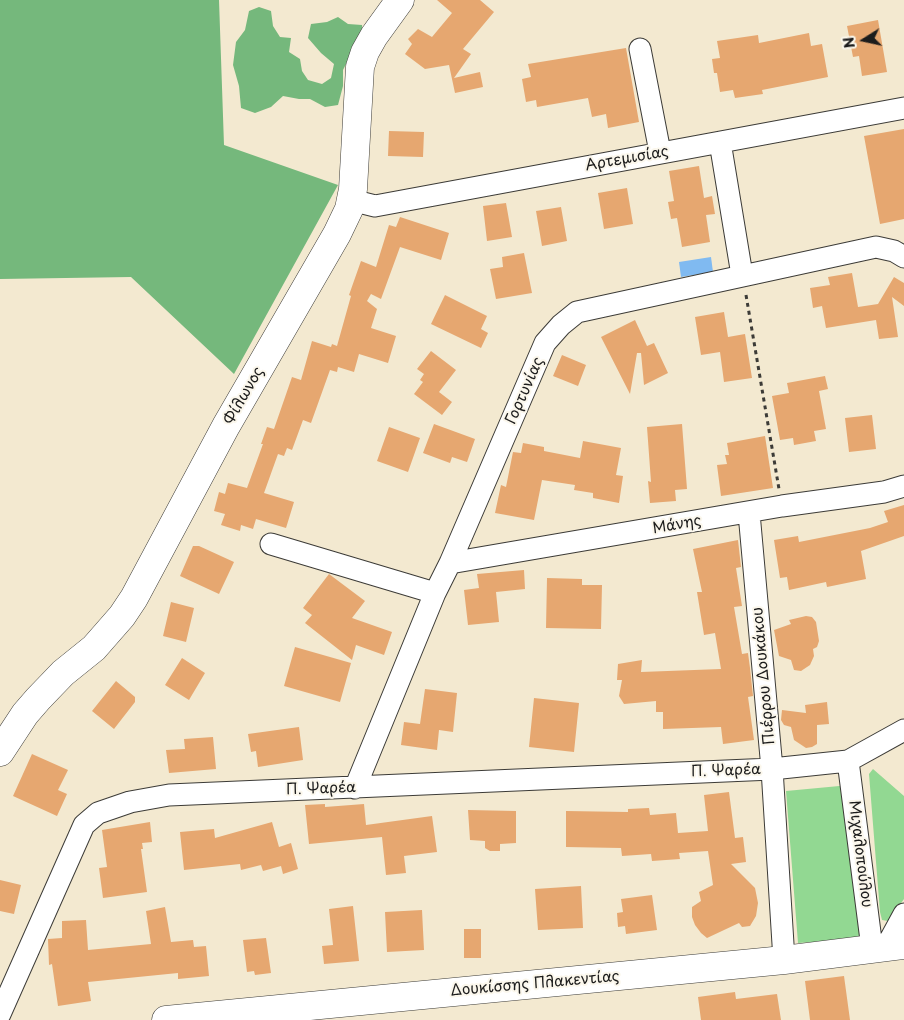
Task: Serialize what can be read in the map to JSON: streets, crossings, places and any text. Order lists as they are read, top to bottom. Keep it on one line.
{"streets":{"main road":["Φίλωνος","Δουκίσσης Πλακεντίας"],"street":["Αρτεμισίας","Γορτυνίας","Μάνης","Πιέρρου Δουκάκου","Π. Ψαρέα","Μιχαλοπούλου"]},"crossings":[["Αρτεμισίας","Φίλωνος"],["Γορτυνίας","Μάνης"],["Γορτυνίας","Π. Ψαρέα"],["Μάνης","Πιέρρου Δουκάκου"],["Πιέρρου Δουκάκου","Π. Ψαρέα"],["Πιέρρου Δουκάκου","Δουκίσσης Πλακεντίας"],["Π. Ψαρέα","Μιχαλοπούλου"],["Μιχαλοπούλου","Δουκίσσης Πλακεντίας"]],"north":"left"}
